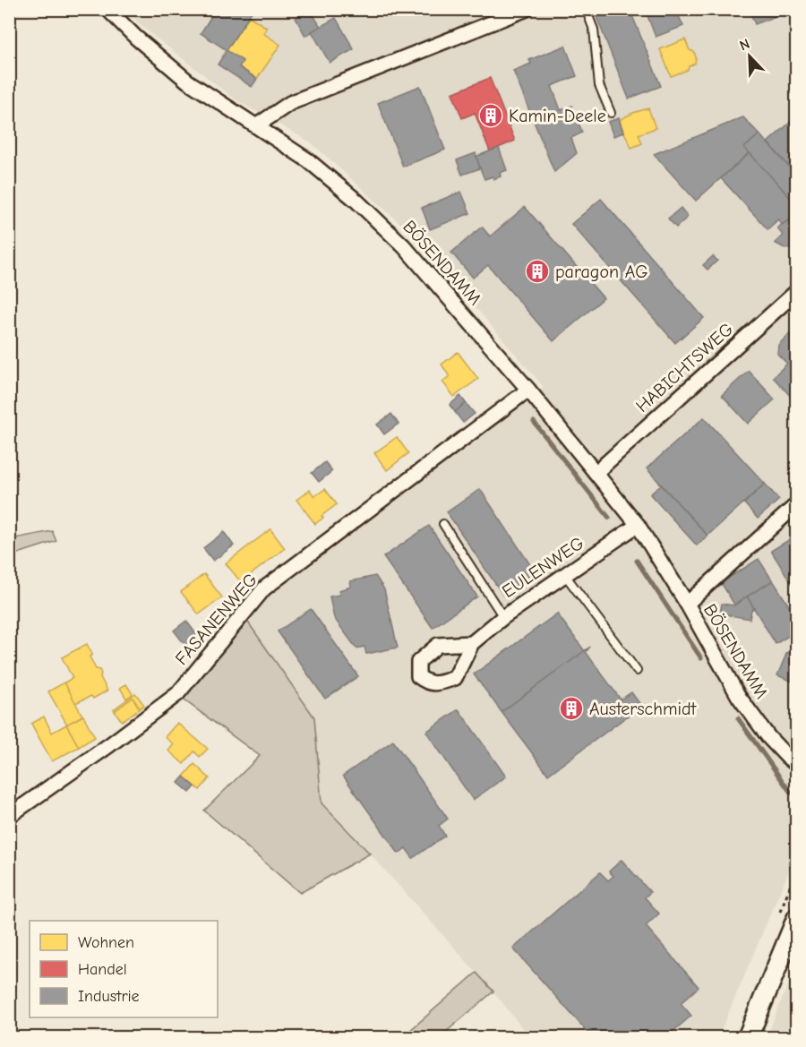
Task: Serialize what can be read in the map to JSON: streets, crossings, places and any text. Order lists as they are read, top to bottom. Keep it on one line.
{"streets":{"street":["BÖSENDAMM","HABICHTSWEG","EULENWEG","FASANENWEG"]},"crossings":[["BÖSENDAMM","HABICHTSWEG"],["BÖSENDAMM","EULENWEG"],["BÖSENDAMM","FASANENWEG"]],"places":{"building":["Kamin-Deele","paragon AG","Austerschmidt"]},"legend":["Wohnen","Handel","Industrie"],"north":"top left"}
